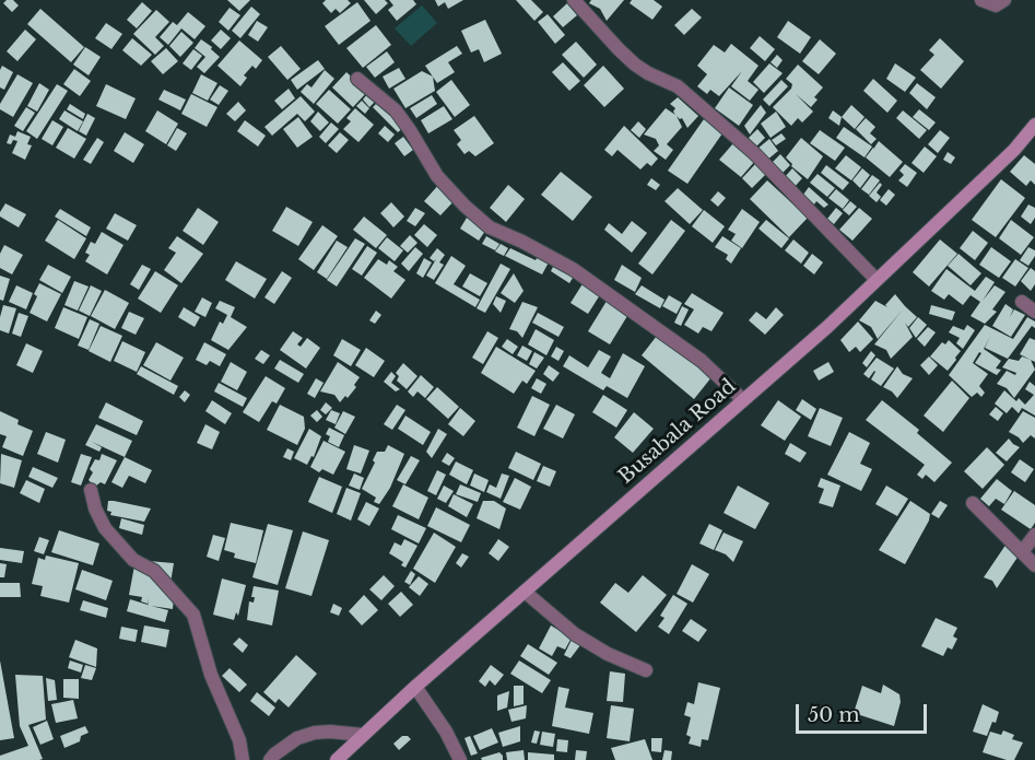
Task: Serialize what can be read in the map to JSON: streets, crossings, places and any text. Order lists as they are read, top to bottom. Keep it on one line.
{"streets":{"street":["Busabala Road"]},"scale_bar":"50 m"}
